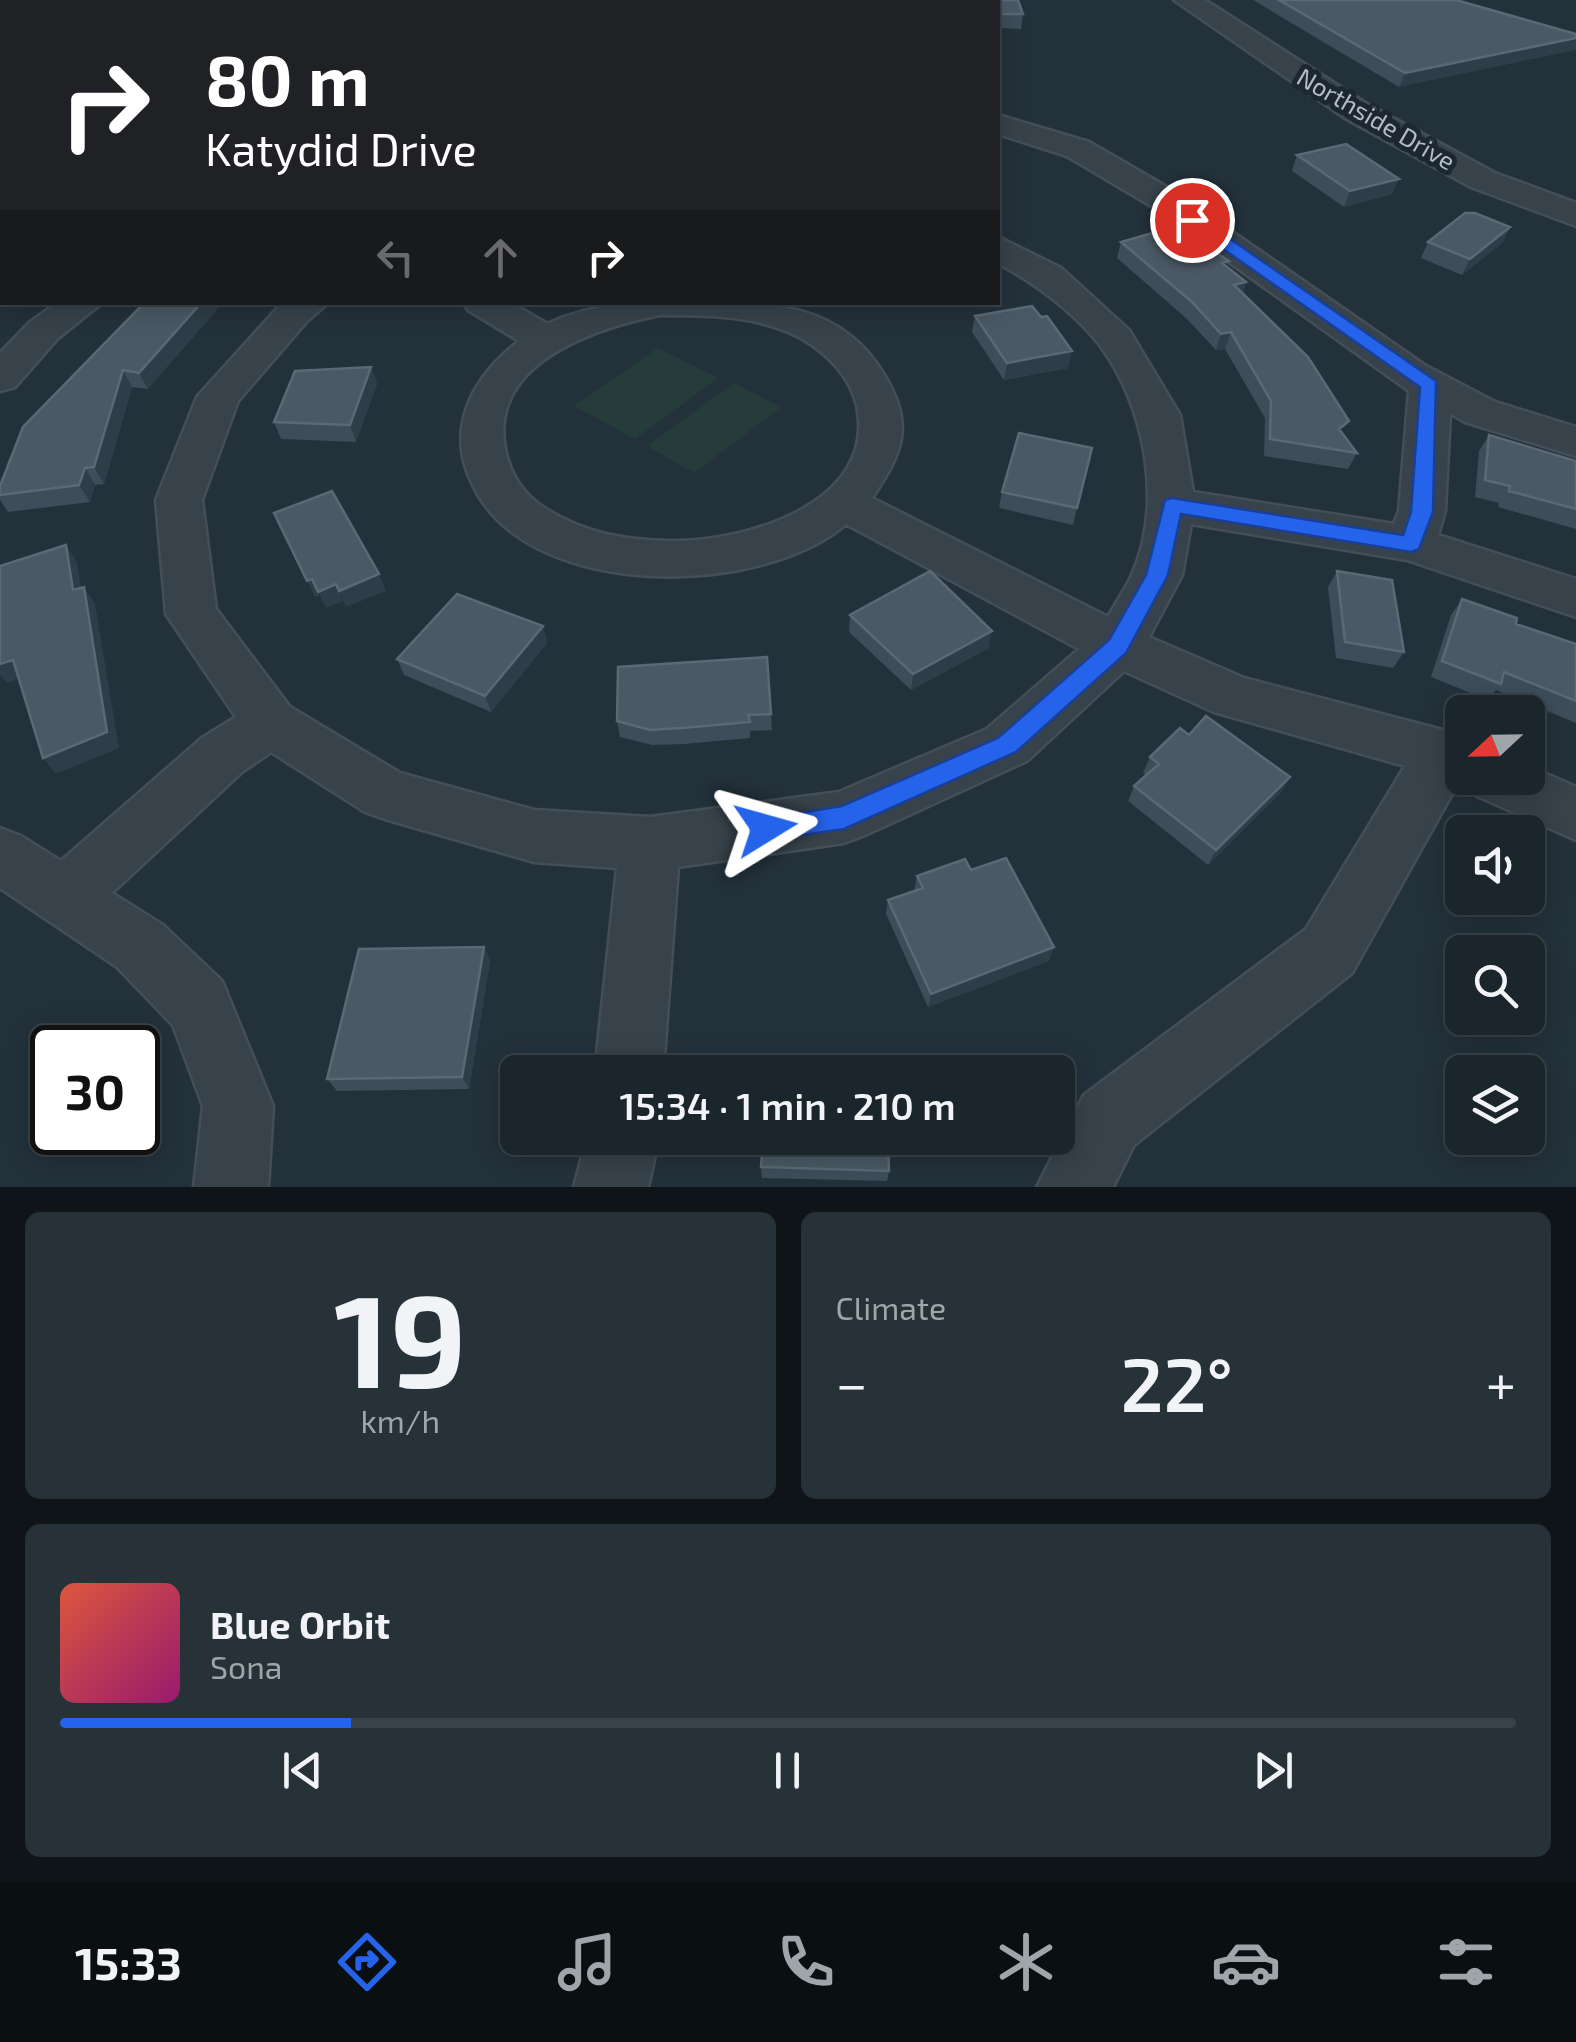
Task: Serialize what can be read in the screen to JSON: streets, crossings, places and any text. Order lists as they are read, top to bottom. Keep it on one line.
{"streets":{"street":["Northside Drive"]},"north":"left","page":{"turn":["80 m","Katydid Drive"],"limit":"30","trip":"15:34 · 1 min · 210 m","tile":[["19","km/h"],"Climate"],"heat":["−","22°","+"],"song":["Blue Orbit","Sona"],"tabs":"15:33"}}
